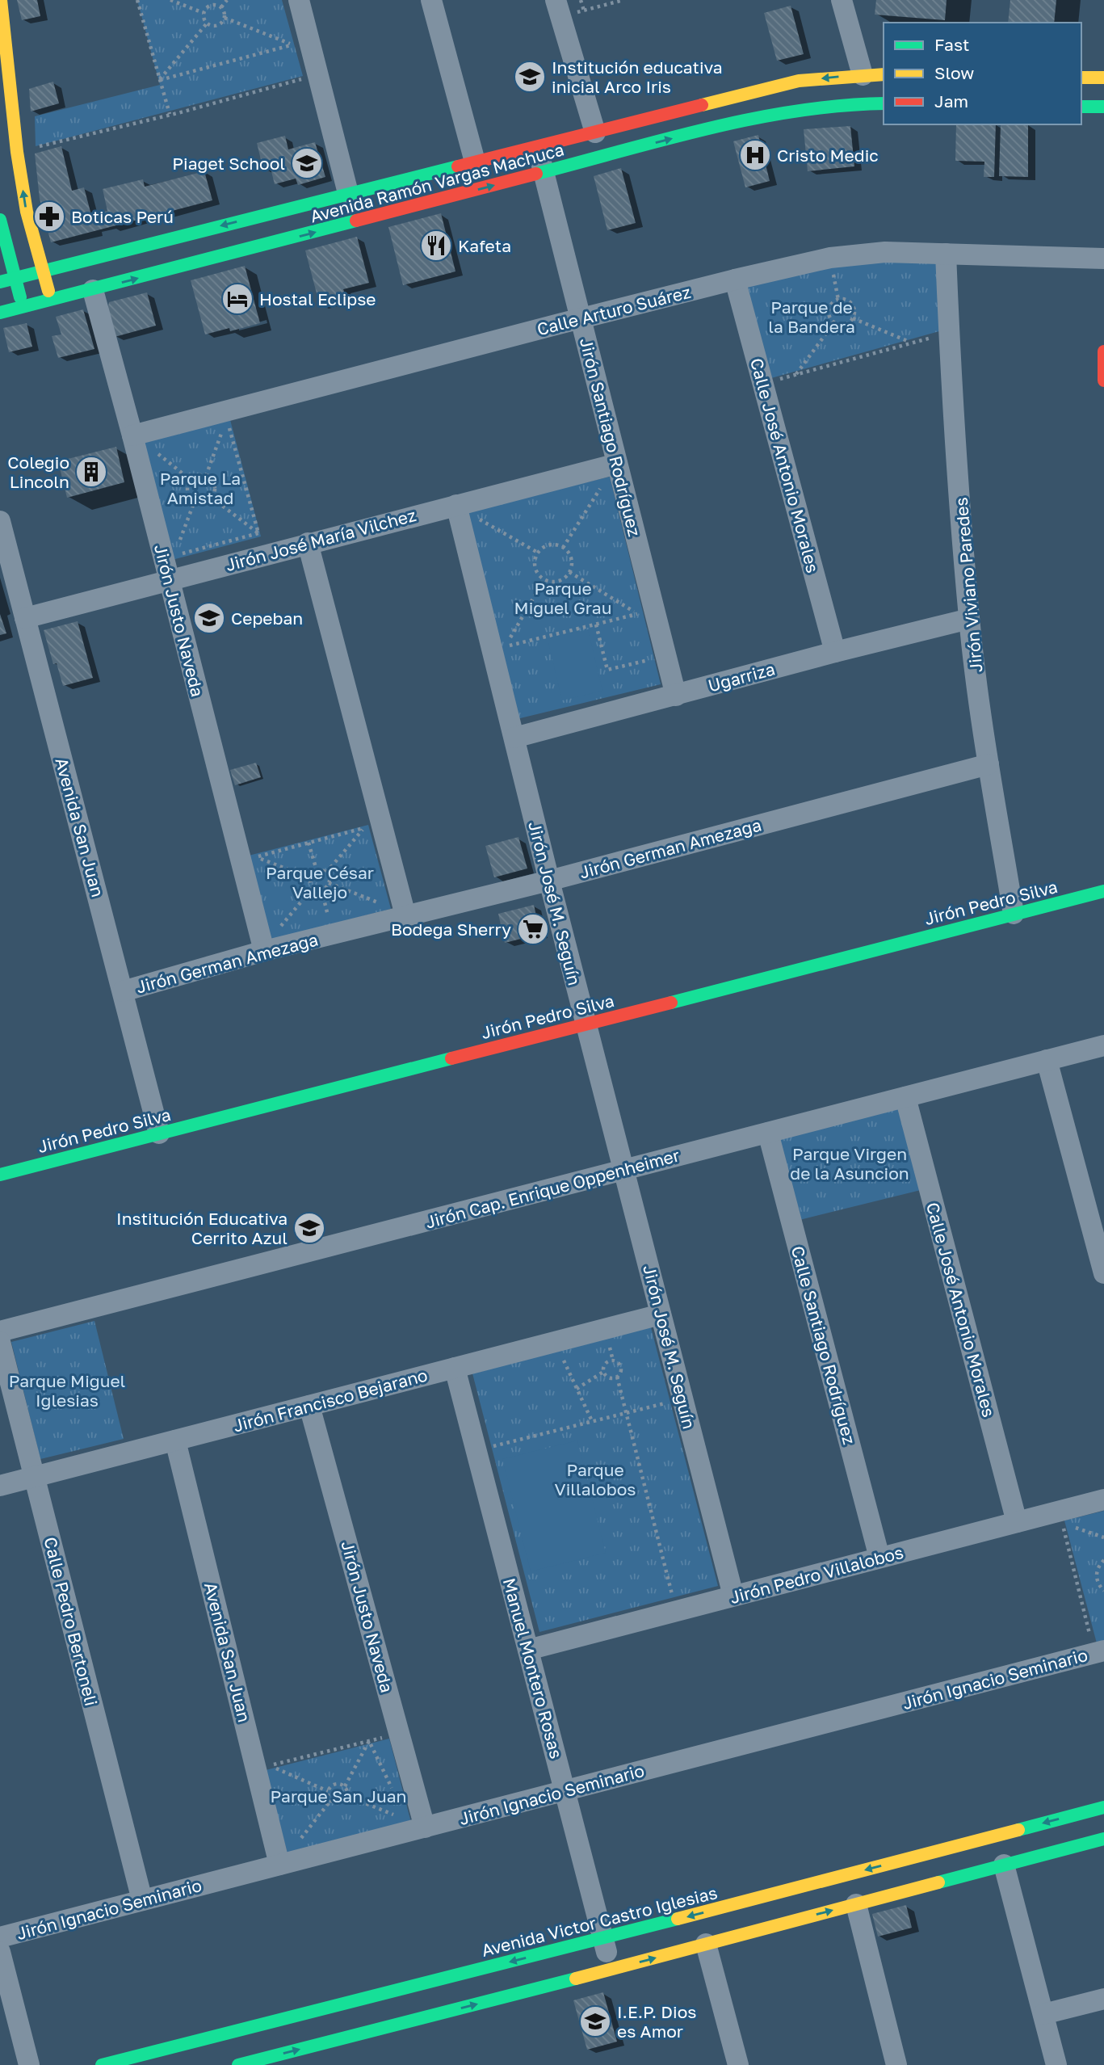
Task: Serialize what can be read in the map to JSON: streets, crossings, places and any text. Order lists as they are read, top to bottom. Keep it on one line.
{"streets":{"street":["Avenida Ramón Vargas Machuca","Calle Arturo Suárez","Jirón Santiago Rodríguez","Calle José Antonio Morales","Jirón José María Vilchez","Jirón Viviano Paredes","Jirón Justo Naveda","Ugarriza","Avenida San Juan","Jirón German Amezaga","Jirón Pedro Silva","Jirón José M. Seguín","Jirón Cap. Enrique Oppenheimer","Calle Santiago Rodríguez","Jirón Francisco Bejarano","Jirón Pedro Villalobos","Calle Pedro Bertoneli","Manuel Montero Rosas","Jirón Ignacio Seminario","Avenida Victor Castro Iglesias"]},"crossings":[["Avenida Ramón Vargas Machuca","Jirón Santiago Rodríguez"],["Avenida Ramón Vargas Machuca","Jirón Justo Naveda"],["Calle Arturo Suárez","Jirón Santiago Rodríguez"],["Calle Arturo Suárez","Calle José Antonio Morales"],["Calle Arturo Suárez","Jirón Viviano Paredes"],["Calle Arturo Suárez","Jirón Justo Naveda"],["Jirón Santiago Rodríguez","Jirón José María Vilchez"],["Jirón Santiago Rodríguez","Ugarriza"],["Calle José Antonio Morales","Ugarriza"],["Calle José Antonio Morales","Jirón Cap. Enrique Oppenheimer"],["Calle José Antonio Morales","Jirón Pedro Villalobos"],["Jirón José María Vilchez","Jirón Justo Naveda"],["Jirón José María Vilchez","Avenida San Juan"],["Jirón José María Vilchez","Jirón José M. Seguín"],["Jirón Viviano Paredes","Ugarriza"],["Jirón Viviano Paredes","Jirón German Amezaga"],["Jirón Viviano Paredes","Jirón Pedro Silva"],["Jirón Justo Naveda","Jirón German Amezaga"],["Jirón Justo Naveda","Jirón Francisco Bejarano"],["Jirón Justo Naveda","Jirón Ignacio Seminario"],["Ugarriza","Jirón José M. Seguín"],["Avenida San Juan","Jirón German Amezaga"],["Avenida San Juan","Jirón Pedro Silva"],["Avenida San Juan","Jirón Francisco Bejarano"],["Avenida San Juan","Jirón Ignacio Seminario"],["Jirón German Amezaga","Jirón José M. Seguín"],["Jirón Pedro Silva","Jirón José M. Seguín"],["Jirón José M. Seguín","Jirón Cap. Enrique Oppenheimer"],["Jirón José M. Seguín","Jirón Francisco Bejarano"],["Jirón José M. Seguín","Jirón Pedro Villalobos"],["Jirón Cap. Enrique Oppenheimer","Calle Santiago Rodríguez"],["Calle Santiago Rodríguez","Jirón Pedro Villalobos"],["Jirón Francisco Bejarano","Calle Pedro Bertoneli"],["Jirón Francisco Bejarano","Manuel Montero Rosas"],["Jirón Pedro Villalobos","Manuel Montero Rosas"],["Calle Pedro Bertoneli","Jirón Ignacio Seminario"],["Manuel Montero Rosas","Jirón Ignacio Seminario"],["Manuel Montero Rosas","Avenida Victor Castro Iglesias"]],"parks":["Parque de la Bandera","Parque La Amistad","Parque Miguel Grau","Parque César Vallejo","Parque Virgen de la Asuncion","Parque Miguel Iglesias","Parque Villalobos","Parque San Juan"],"places":{"school or university":["Institución educativa inicial Arco Iris","Piaget School","Cepeban","Institución Educativa Cerrito Azul","I.E.P. Dios es Amor"],"hospital":["Cristo Medic"],"pharmacy":["Boticas Perú"],"restaurant":["Kafeta"],"hotel":["Hostal Eclipse"],"building":["Colegio Lincoln"],"supermarket":["Bodega Sherry"]},"legend":["Fast","Slow","Jam"]}
